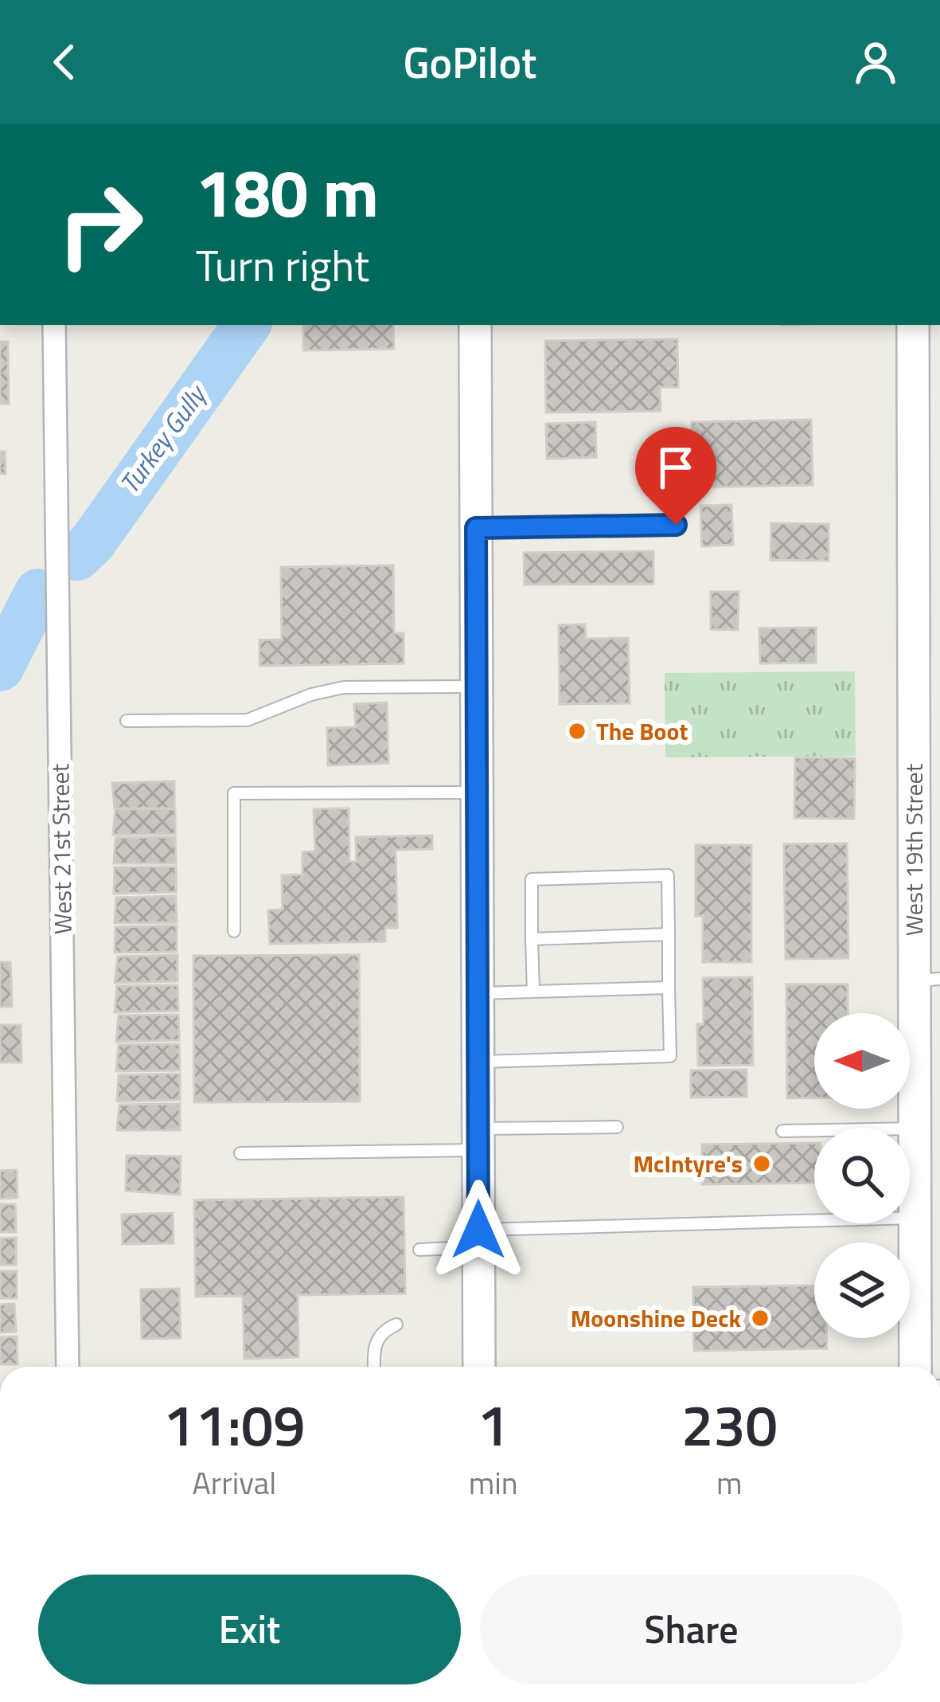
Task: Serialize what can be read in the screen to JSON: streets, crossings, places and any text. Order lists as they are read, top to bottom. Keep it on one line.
{"streets":{"street":["West 21st Street","West 19th Street"]},"water":["Turkey Gully"],"places":["The Boot","McIntyre's","Moonshine Deck"],"north":"left","page":{"header":"GoPilot","turn":["180 m","Turn right"],"eta":["11:09","Arrival","1","min","230","m"],"buttons":["Exit","Share"]}}
